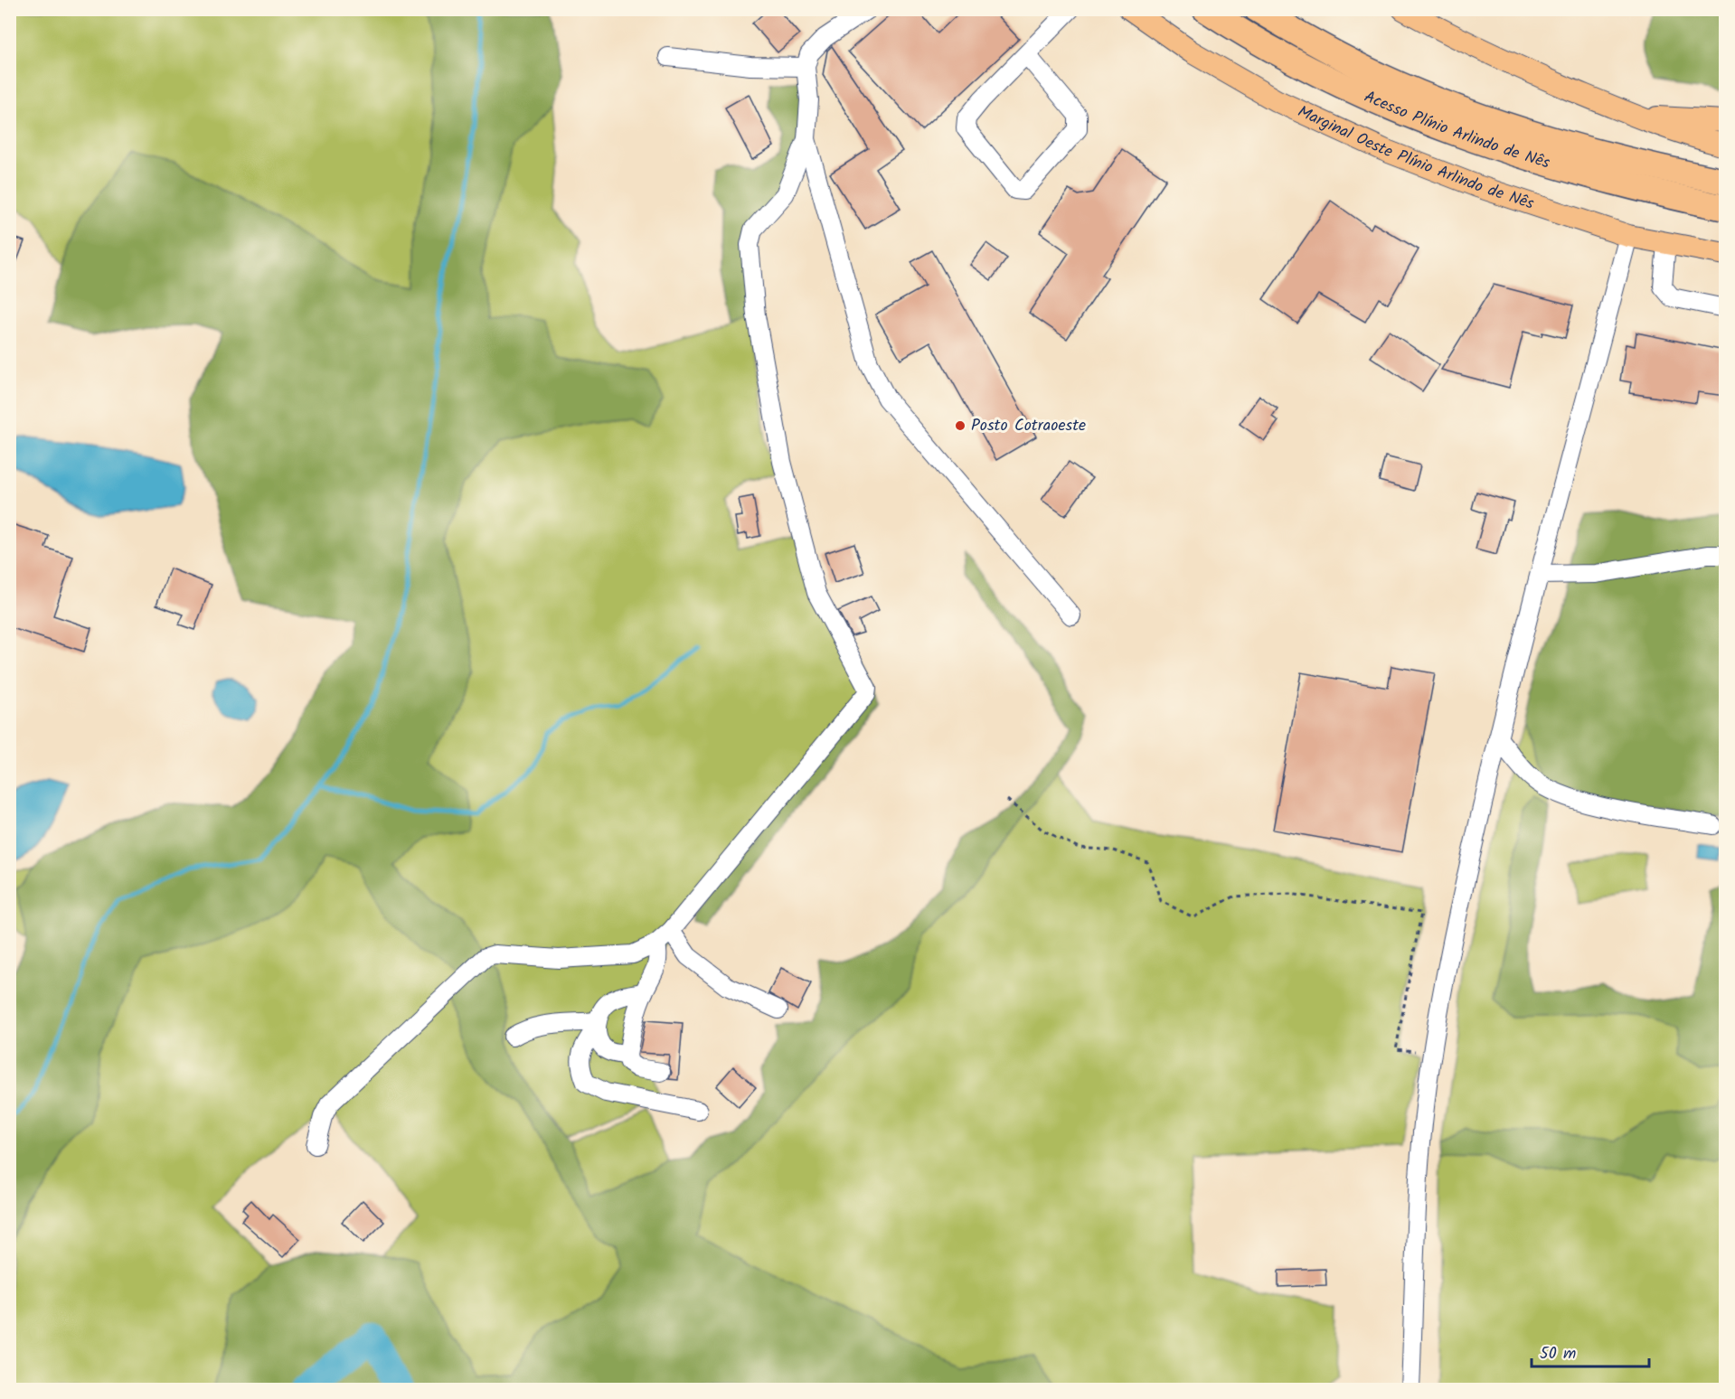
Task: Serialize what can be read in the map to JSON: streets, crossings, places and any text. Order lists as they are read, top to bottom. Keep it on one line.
{"streets":{"highway":["Acesso Plínio Arlindo de Nês"],"main road":["Marginal Oeste Plínio Arlindo de Nês"]},"places":["Posto Cotraoeste"],"scale_bar":"50 m"}
